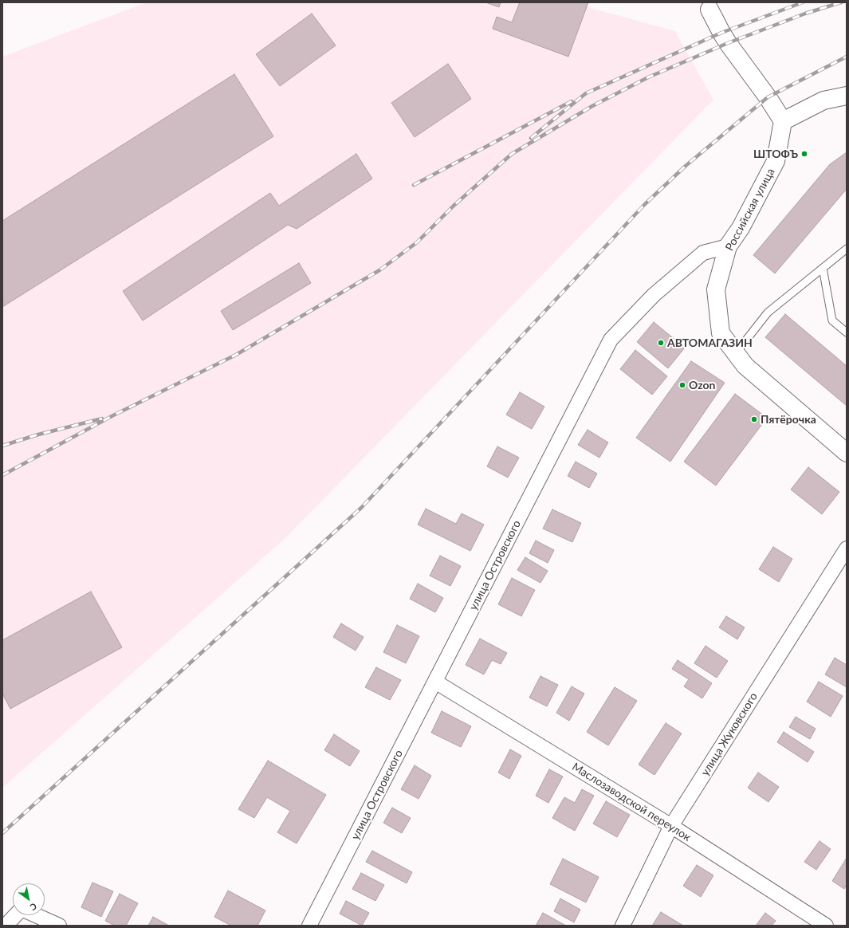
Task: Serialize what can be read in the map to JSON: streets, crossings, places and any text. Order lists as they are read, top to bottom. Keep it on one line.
{"streets":{"main road":["Российская улица"],"street":["улица Островского","улица Жуковского","Маслозаводской переулок"]},"crossings":[["Российская улица","улица Островского"],["улица Островского","Маслозаводской переулок"],["улица Жуковского","Маслозаводской переулок"]],"places":["ШТОФЪ","АВТОМАГАЗИН","Ozon","Пятёрочка"],"north":"bottom right"}
